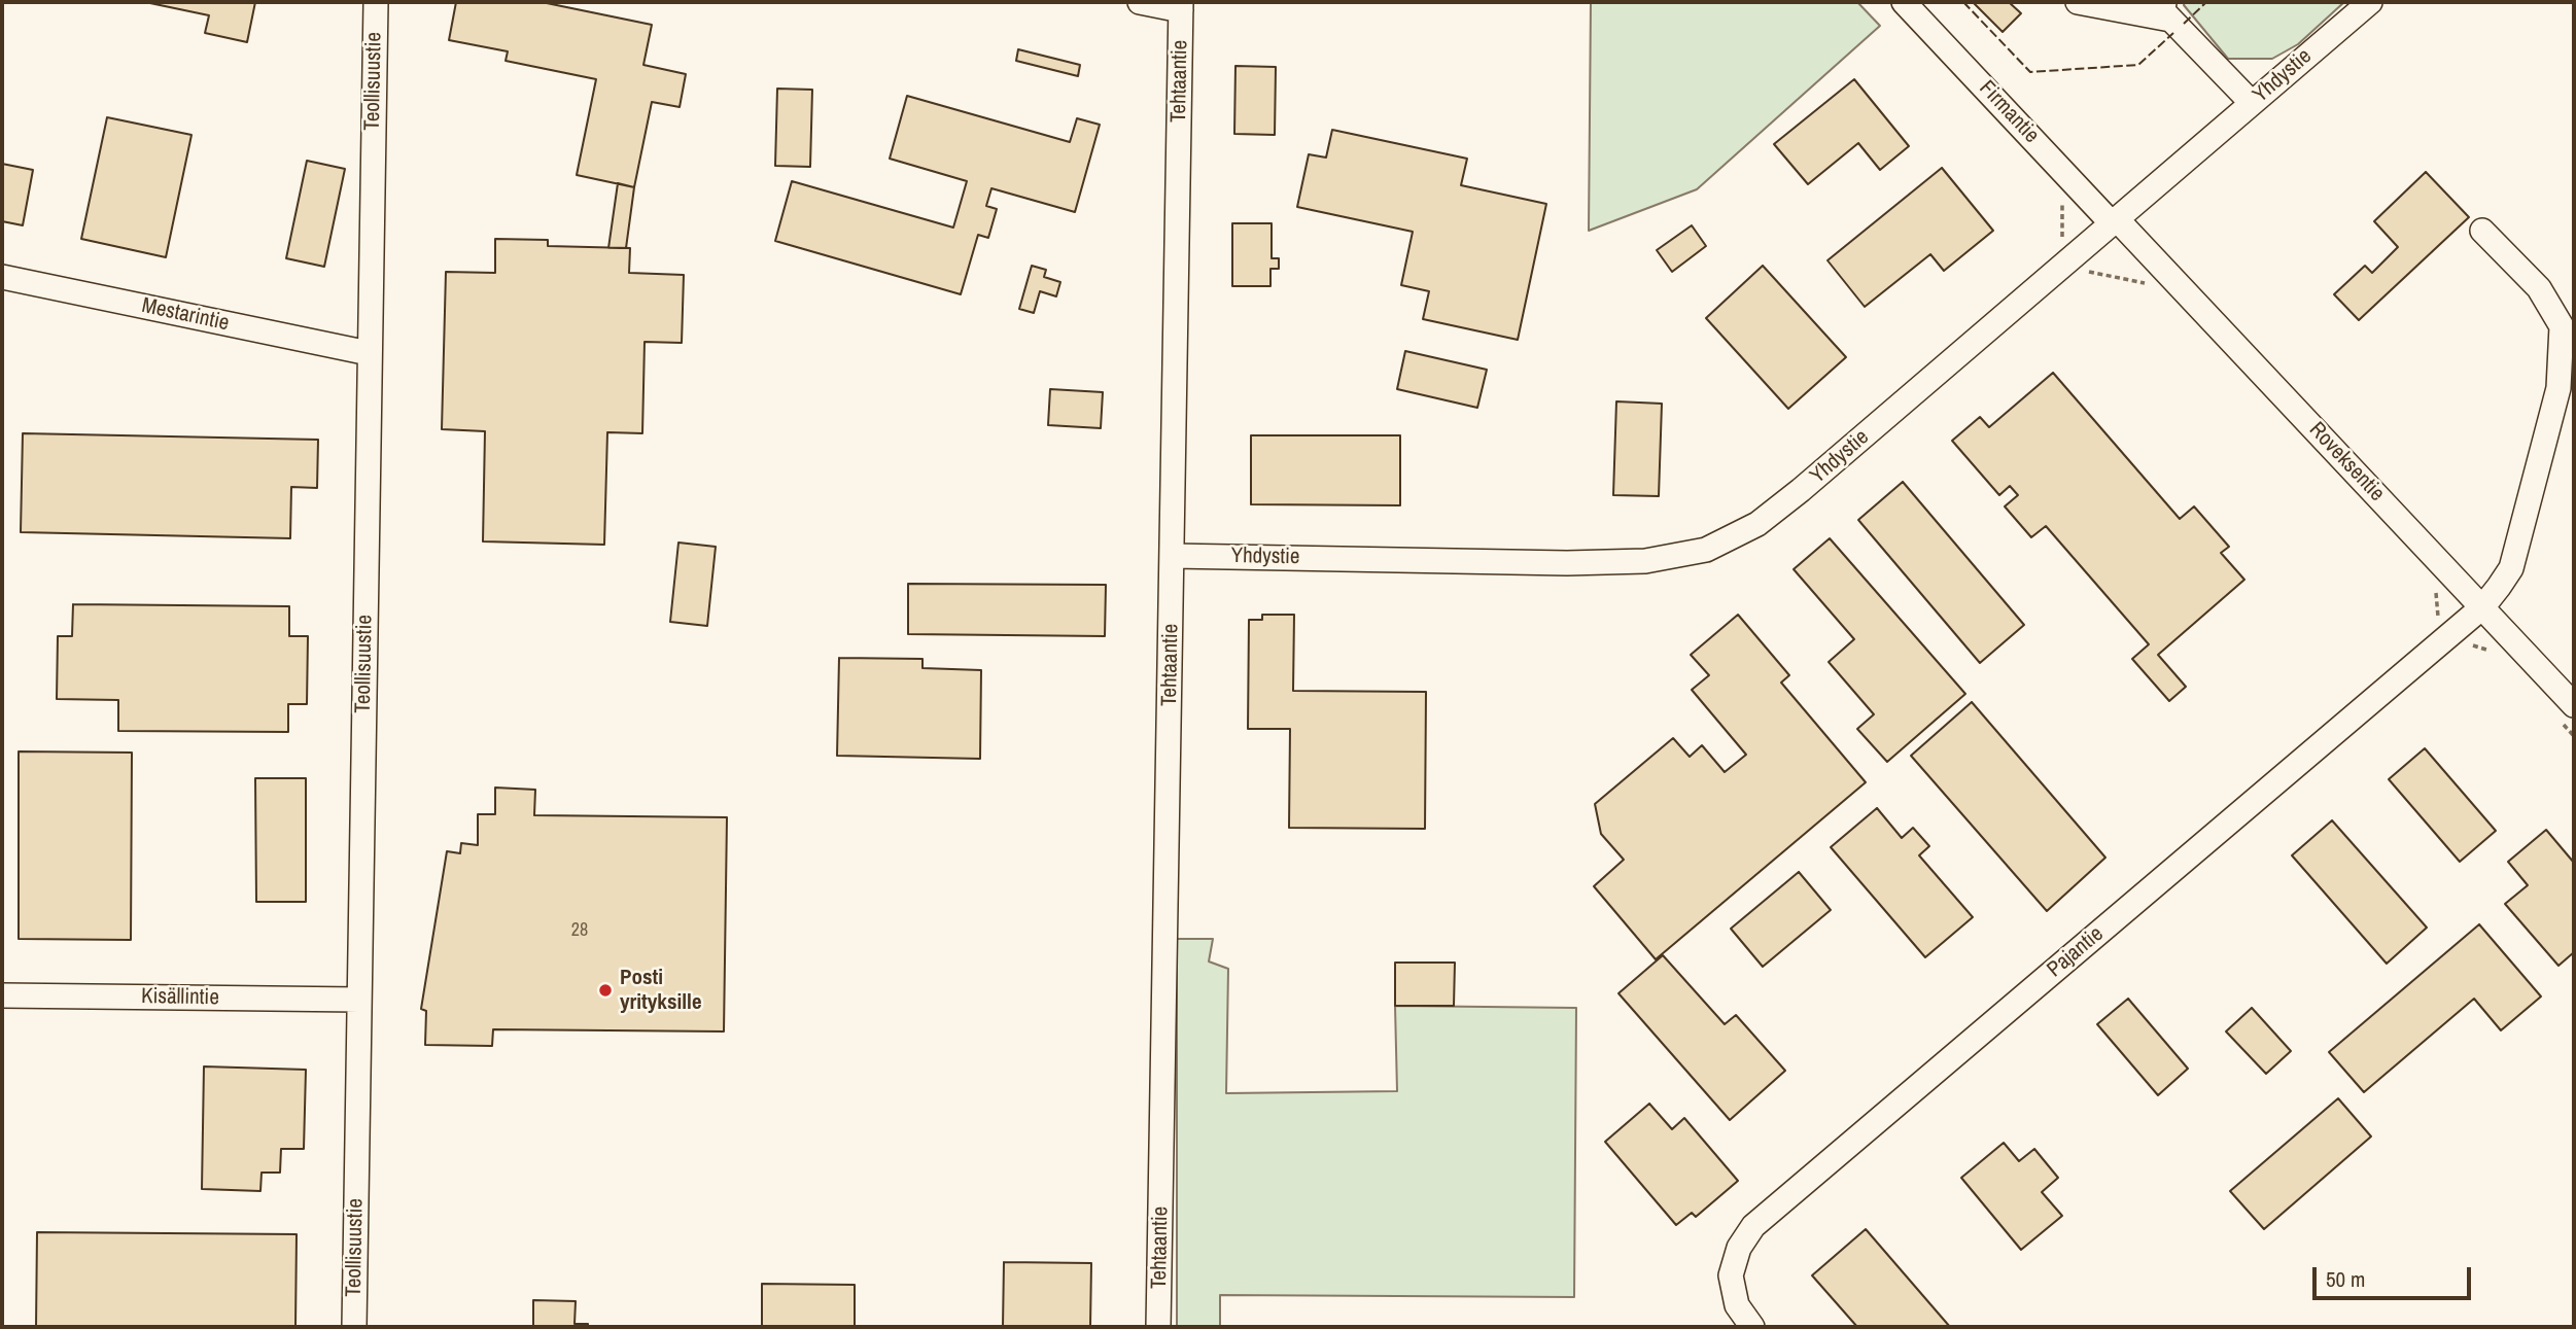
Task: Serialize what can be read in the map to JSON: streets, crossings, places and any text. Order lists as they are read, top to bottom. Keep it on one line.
{"streets":{"street":["Yhdystie","Teollisuustie","Tehtaantie","Firmantie","Mestarintie","Roveksentie","Pajantie","Kisällintie"]},"crossings":[["Yhdystie","Tehtaantie"],["Yhdystie","Firmantie"],["Yhdystie","Roveksentie"],["Teollisuustie","Mestarintie"],["Teollisuustie","Kisällintie"],["Firmantie","Roveksentie"],["Roveksentie","Pajantie"]],"places":["Posti yrityksille"],"house_numbers":["28"],"scale_bar":"50 m"}
